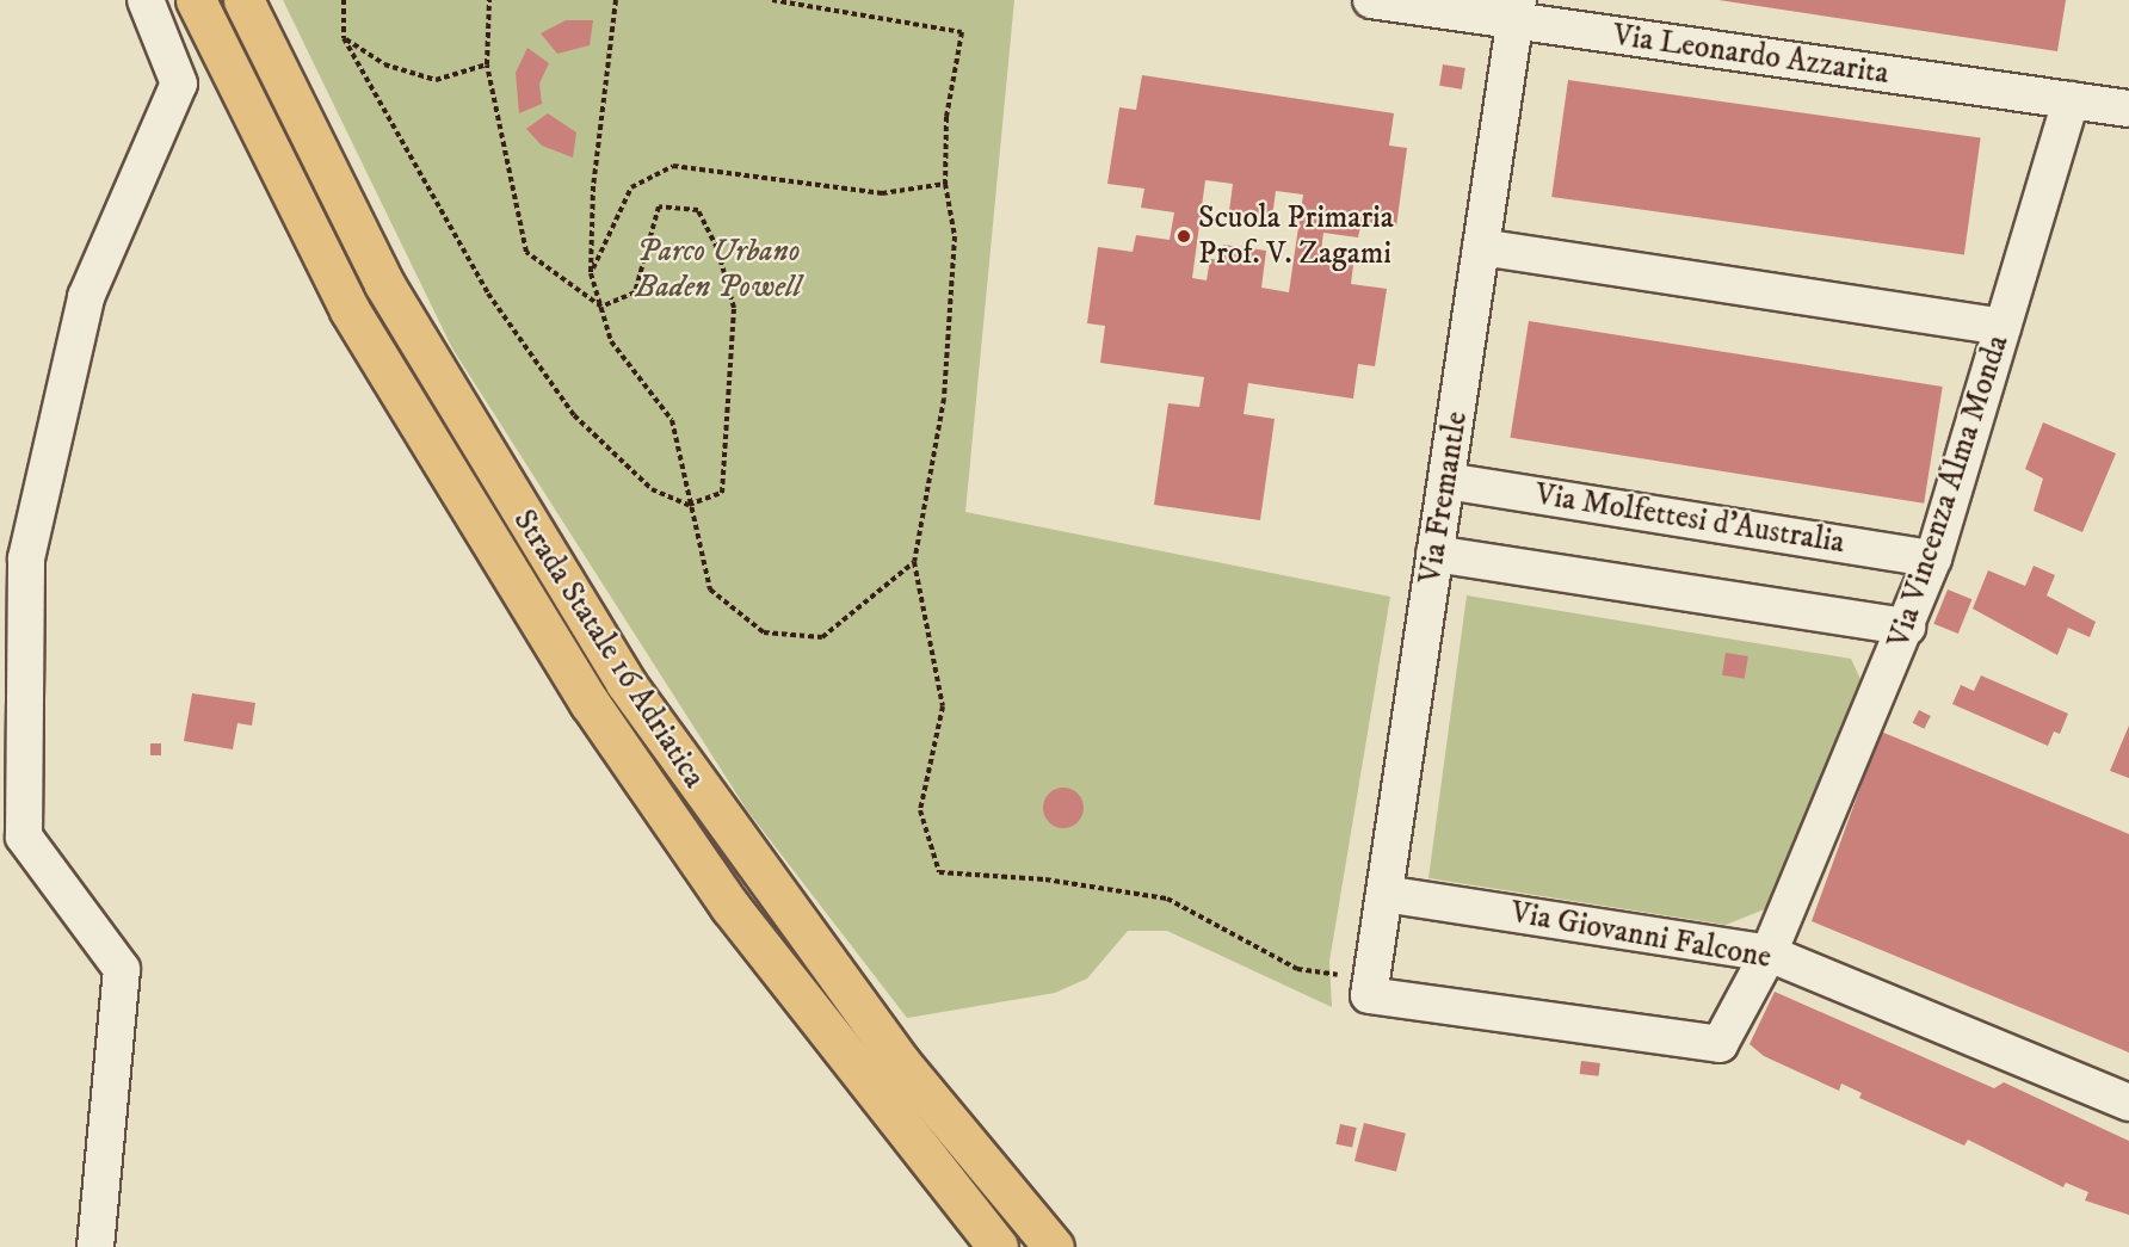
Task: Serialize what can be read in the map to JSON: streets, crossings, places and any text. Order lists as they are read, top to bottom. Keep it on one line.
{"streets":{"highway":["Strada Statale 16 Adriatica"],"street":["Via Leonardo Azzarita","Via Vincenza Alma Monda","Via Fremantle","Via Molfettesi d'Australia","Via Giovanni Falcone"]},"crossings":[["Via Leonardo Azzarita","Via Vincenza Alma Monda"],["Via Leonardo Azzarita","Via Fremantle"],["Via Vincenza Alma Monda","Via Fremantle"],["Via Vincenza Alma Monda","Via Molfettesi d'Australia"],["Via Vincenza Alma Monda","Via Giovanni Falcone"],["Via Fremantle","Via Molfettesi d'Australia"],["Via Fremantle","Via Giovanni Falcone"]],"parks":["Parco Urbano Baden Powell"],"places":["Scuola Primaria Prof. V. Zagami"]}
